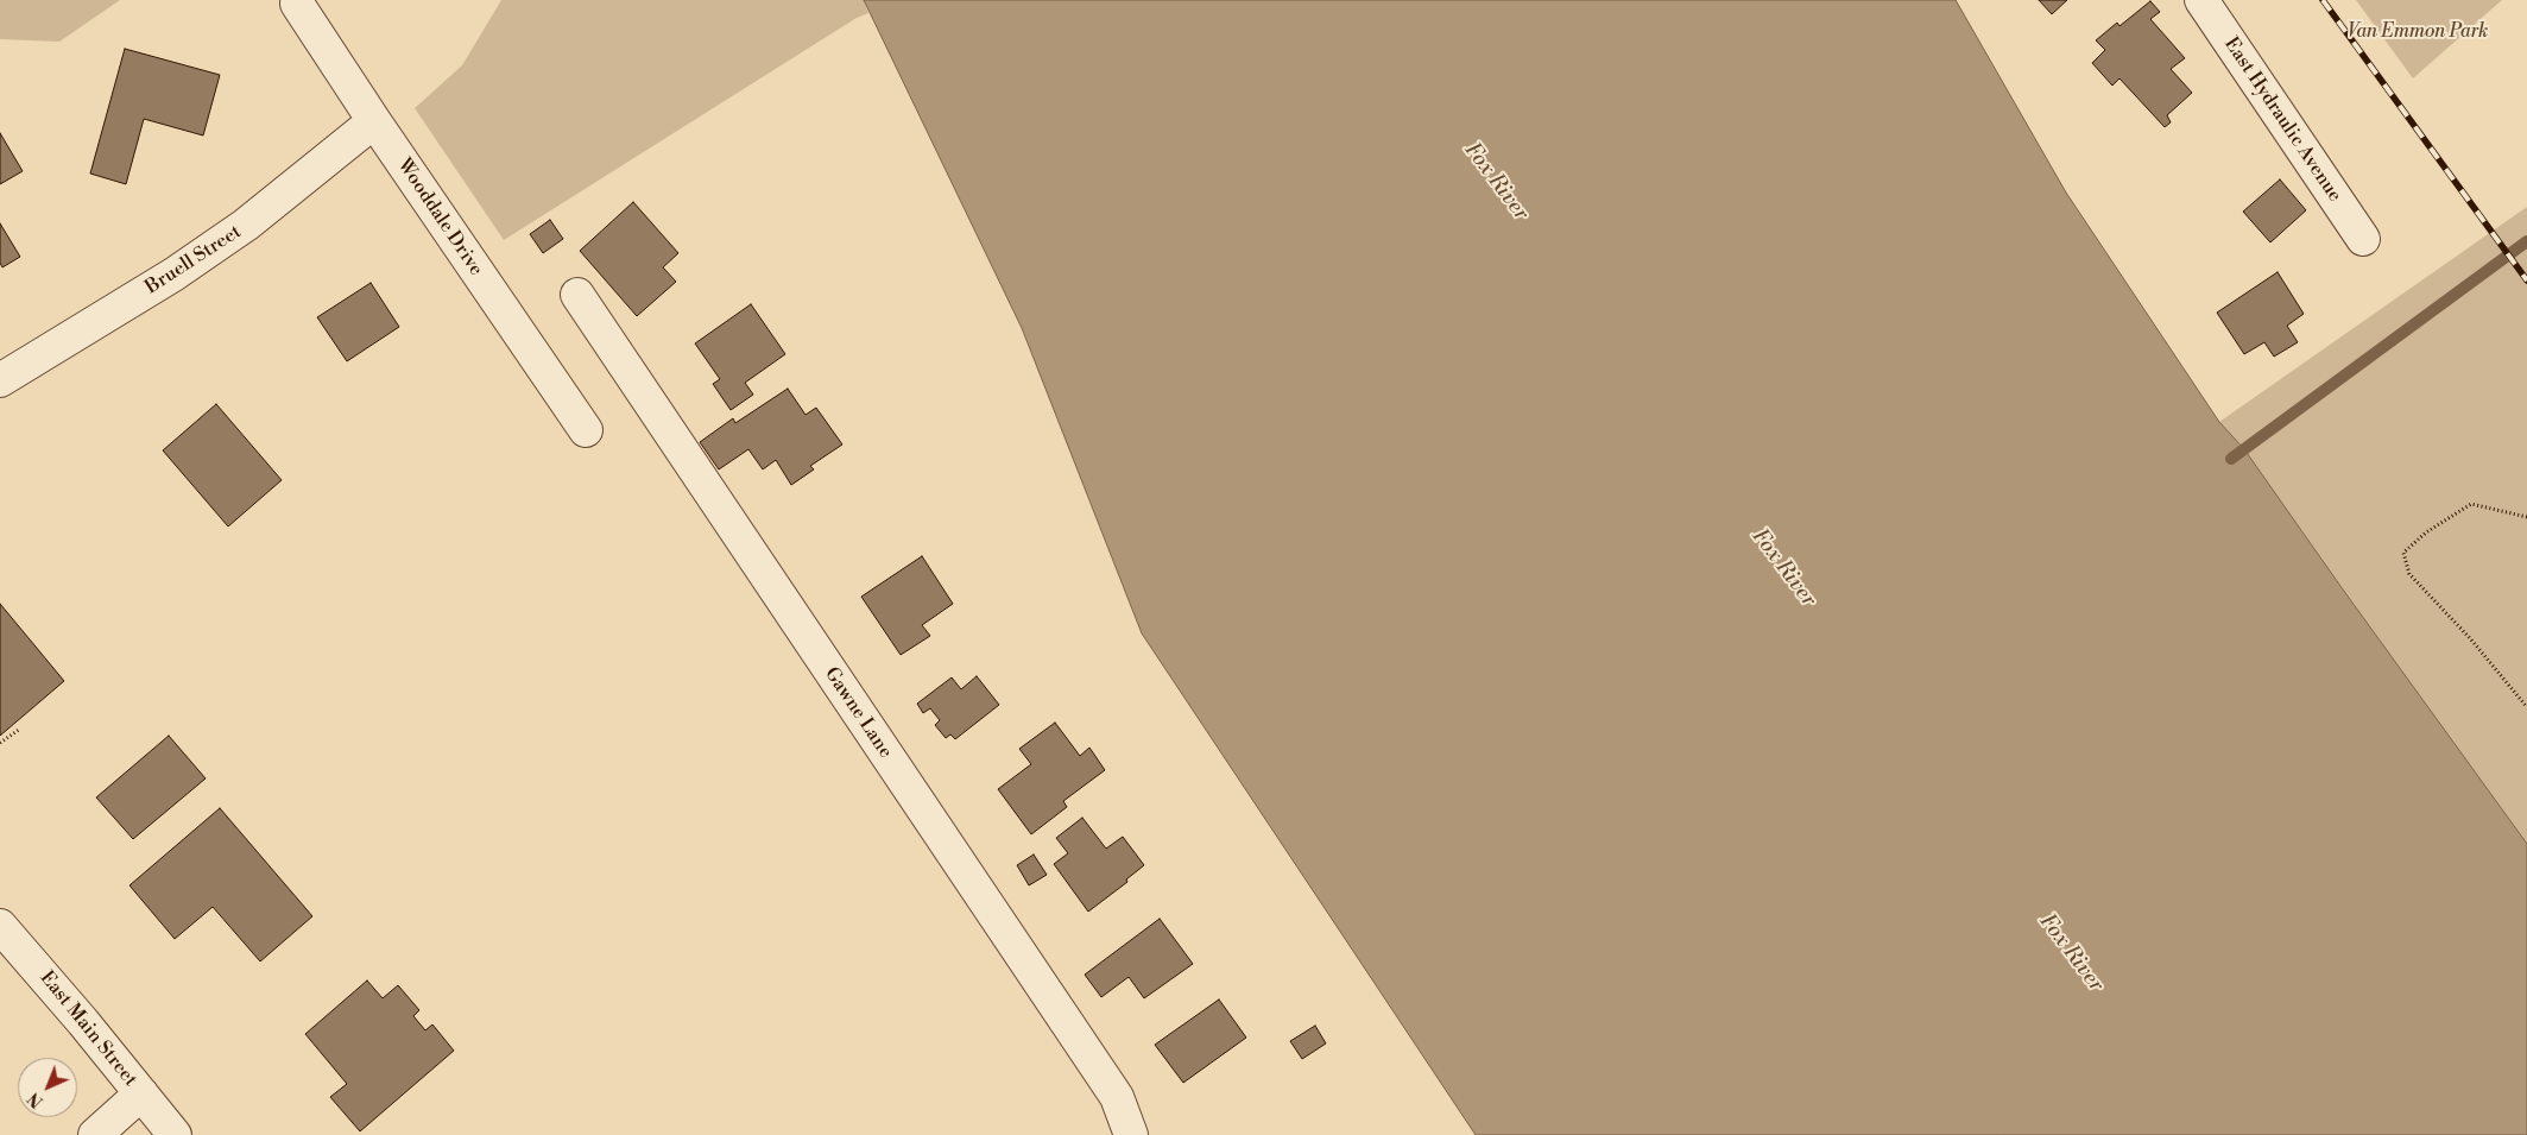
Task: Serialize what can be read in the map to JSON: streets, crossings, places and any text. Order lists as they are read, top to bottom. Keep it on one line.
{"streets":{"street":["East Hydraulic Avenue","Wooddale Drive","Bruell Street","Gawne Lane","East Main Street"]},"crossings":[["Wooddale Drive","Bruell Street"]],"water":["Fox River"],"parks":["Van Emmon Park"],"north":"bottom left"}
